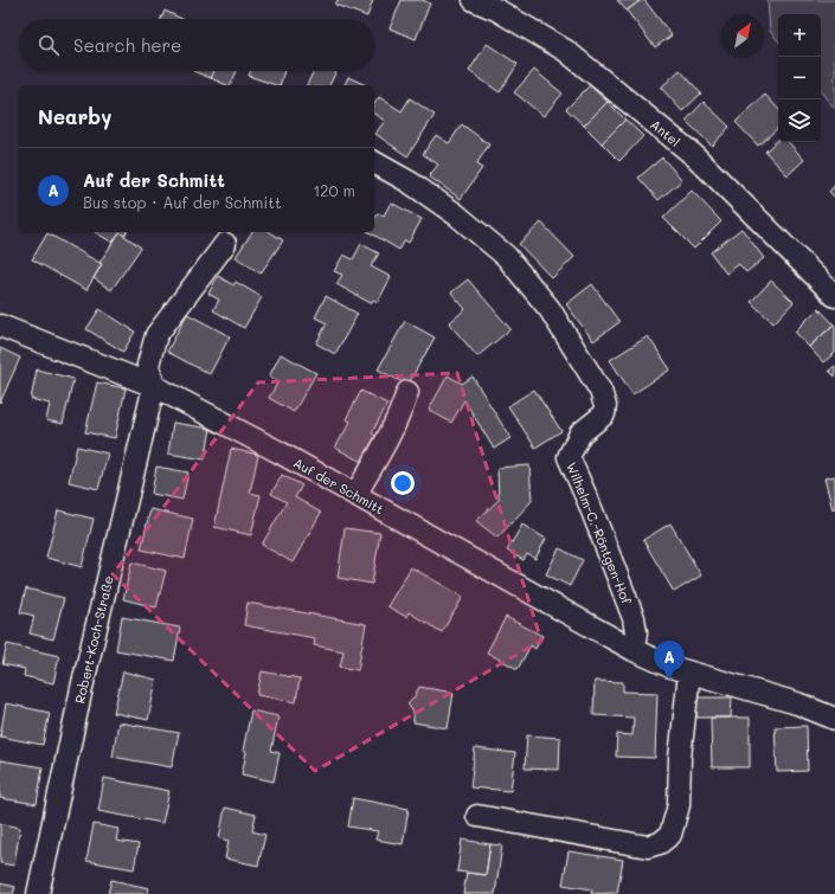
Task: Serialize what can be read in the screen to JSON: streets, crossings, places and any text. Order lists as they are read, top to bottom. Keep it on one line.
{"streets":{"street":["Antel","Auf der Schmitt","Wilhelm-C.-Röntgen-Hof","Robert-Koch-Straße"]},"crossings":[["Auf der Schmitt","Wilhelm-C.-Röntgen-Hof"],["Auf der Schmitt","Robert-Koch-Straße"]],"north":"top right","page":{"map_buttons":["+","−"],"search":"Search here","heading":"Nearby","list":[{"mark":"A","name":"Auf der Schmitt","note":"Bus stop · Auf der Schmitt","value":"120 m"}],"pins":"A"}}
